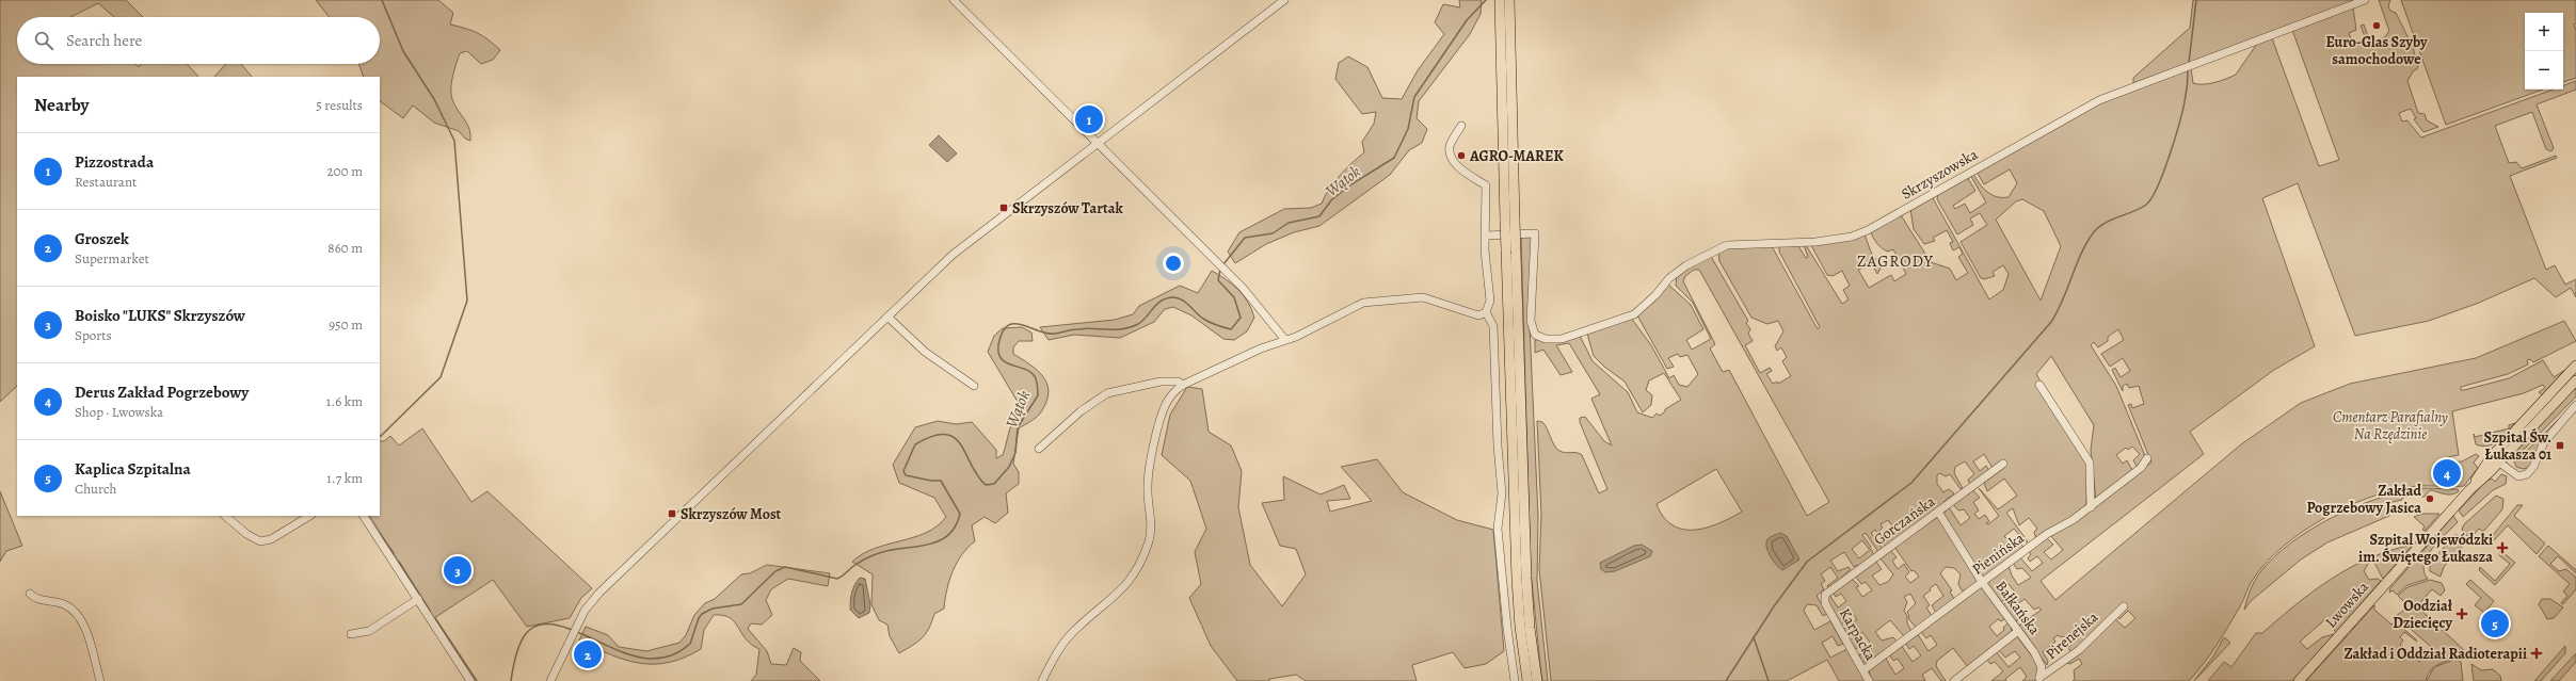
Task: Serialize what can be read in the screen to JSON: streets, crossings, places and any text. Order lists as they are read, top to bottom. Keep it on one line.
{"streets":{"main road":["Lwowska"],"street":["Skrzyszowska","Gorczańska","Pienińska","Bałkańska","Karpacka","Pirenejska"]},"crossings":[["Gorczańska","Bałkańska"],["Gorczańska","Karpacka"],["Pienińska","Bałkańska"],["Pienińska","Karpacka"],["Bałkańska","Pirenejska"]],"districts":["ZAGRODY"],"water":["Wątok"],"parks":["Cmentarz Parafialny Na Rzędzinie"],"places":{"other":["Euro-Glas Szyby samochodowe","AGRO-MAREK","Zakład Pogrzebowy Jasica"],"transit":["Skrzyszów Tartak","Szpital Św. Łukasza 01","Skrzyszów Most"],"health":["Szpital Wojewódzki im. Świętego Łukasza","Oodział Dziecięcy","Zakład i Oddział Radioterapii"]},"page":{"map_buttons":["+","−"],"search":"Search here","heading":["Nearby","5 results"],"pins":["1","4","3","5","2"],"list":[{"mark":"1","name":"Pizzostrada","note":"Restaurant","value":"200 m"},{"mark":"2","name":"Groszek","note":"Supermarket","value":"860 m"},{"mark":"3","name":"Boisko \"LUKS\" Skrzyszów","note":"Sports","value":"950 m"},{"mark":"4","name":"Derus Zakład Pogrzebowy","note":"Shop · Lwowska","value":"1.6 km"},{"mark":"5","name":"Kaplica Szpitalna","note":"Church","value":"1.7 km"}]}}
